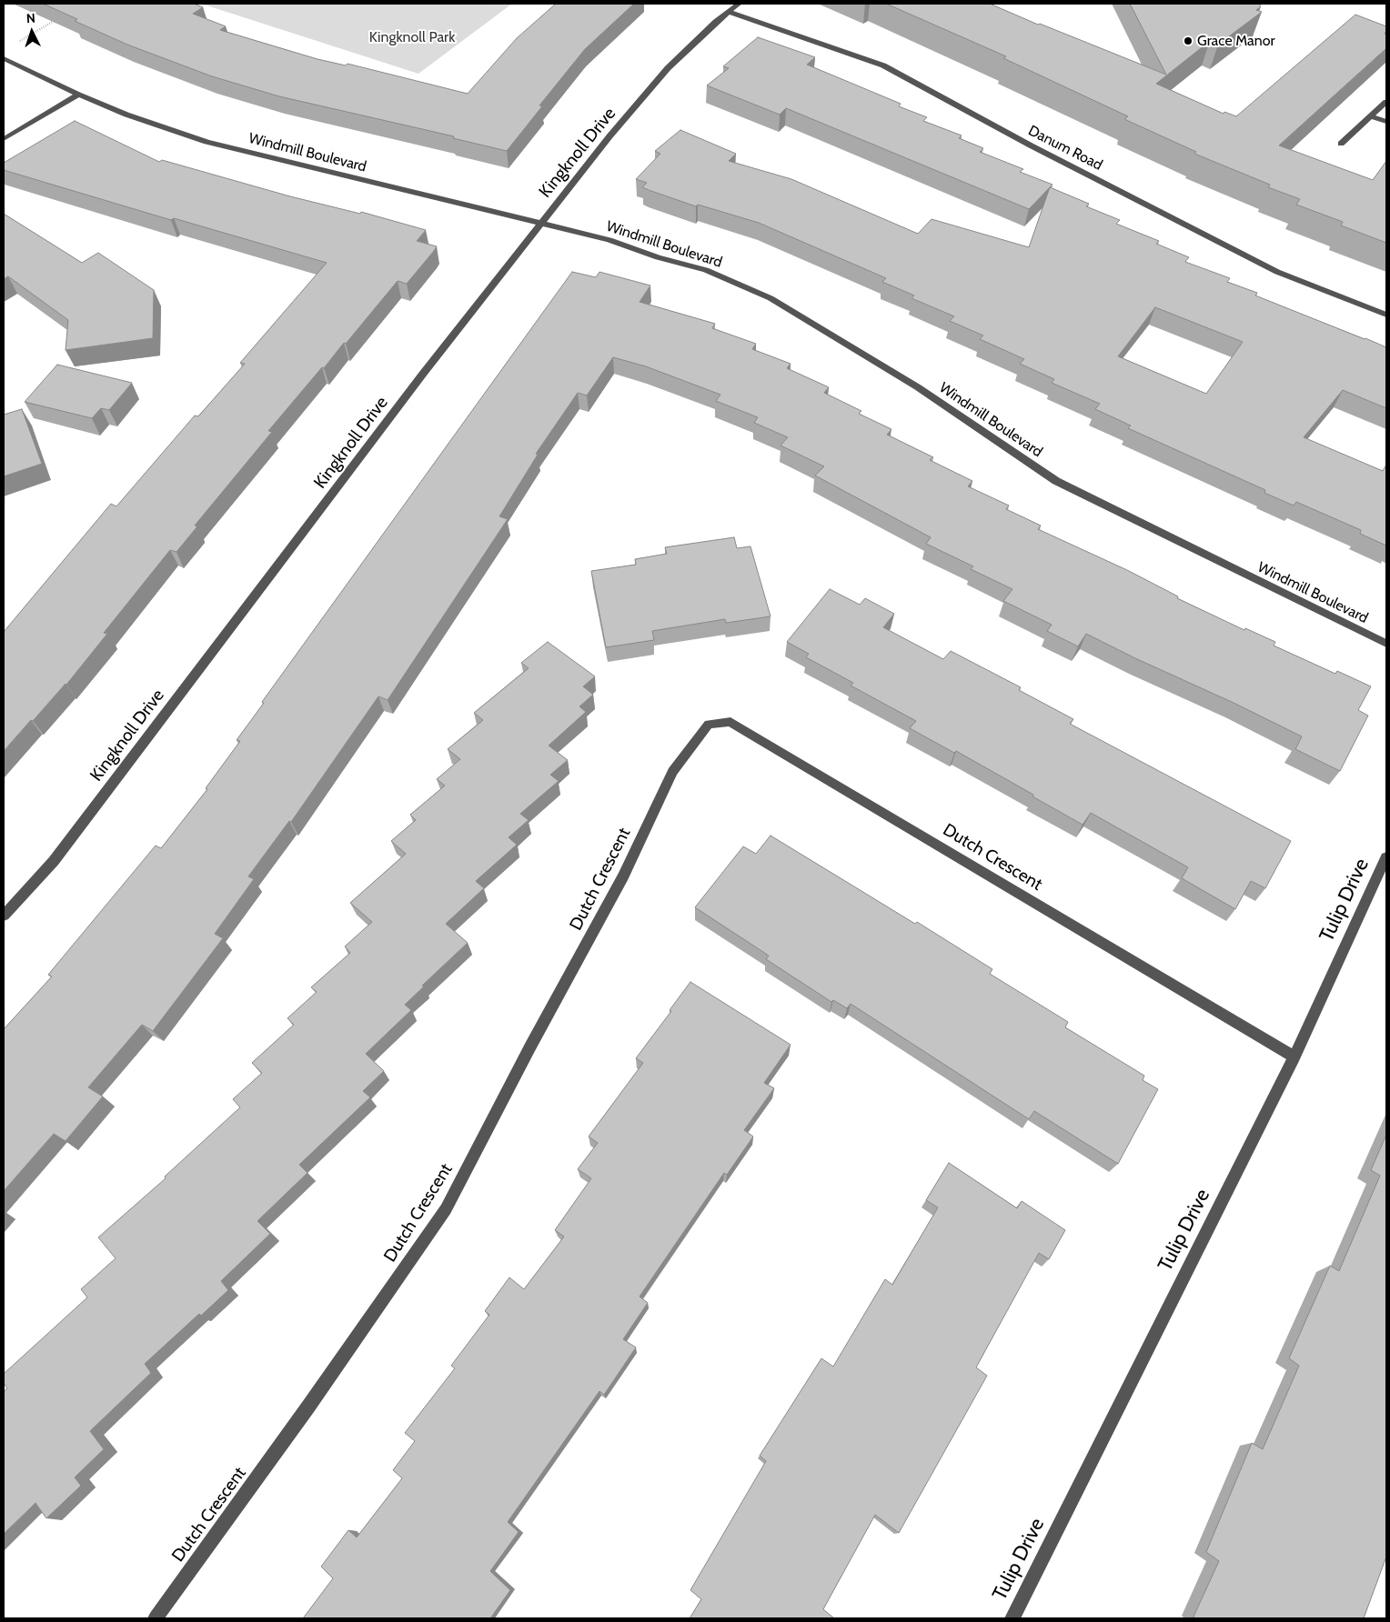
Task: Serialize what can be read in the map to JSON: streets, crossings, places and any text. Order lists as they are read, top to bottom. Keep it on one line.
{"streets":{"street":["Danum Road","Windmill Boulevard","Kingknoll Drive","Dutch Crescent","Tulip Drive"]},"crossings":[["Danum Road","Kingknoll Drive"],["Windmill Boulevard","Kingknoll Drive"],["Dutch Crescent","Tulip Drive"]],"parks":["Kingknoll Park"],"places":["Grace Manor"],"north":"top"}
